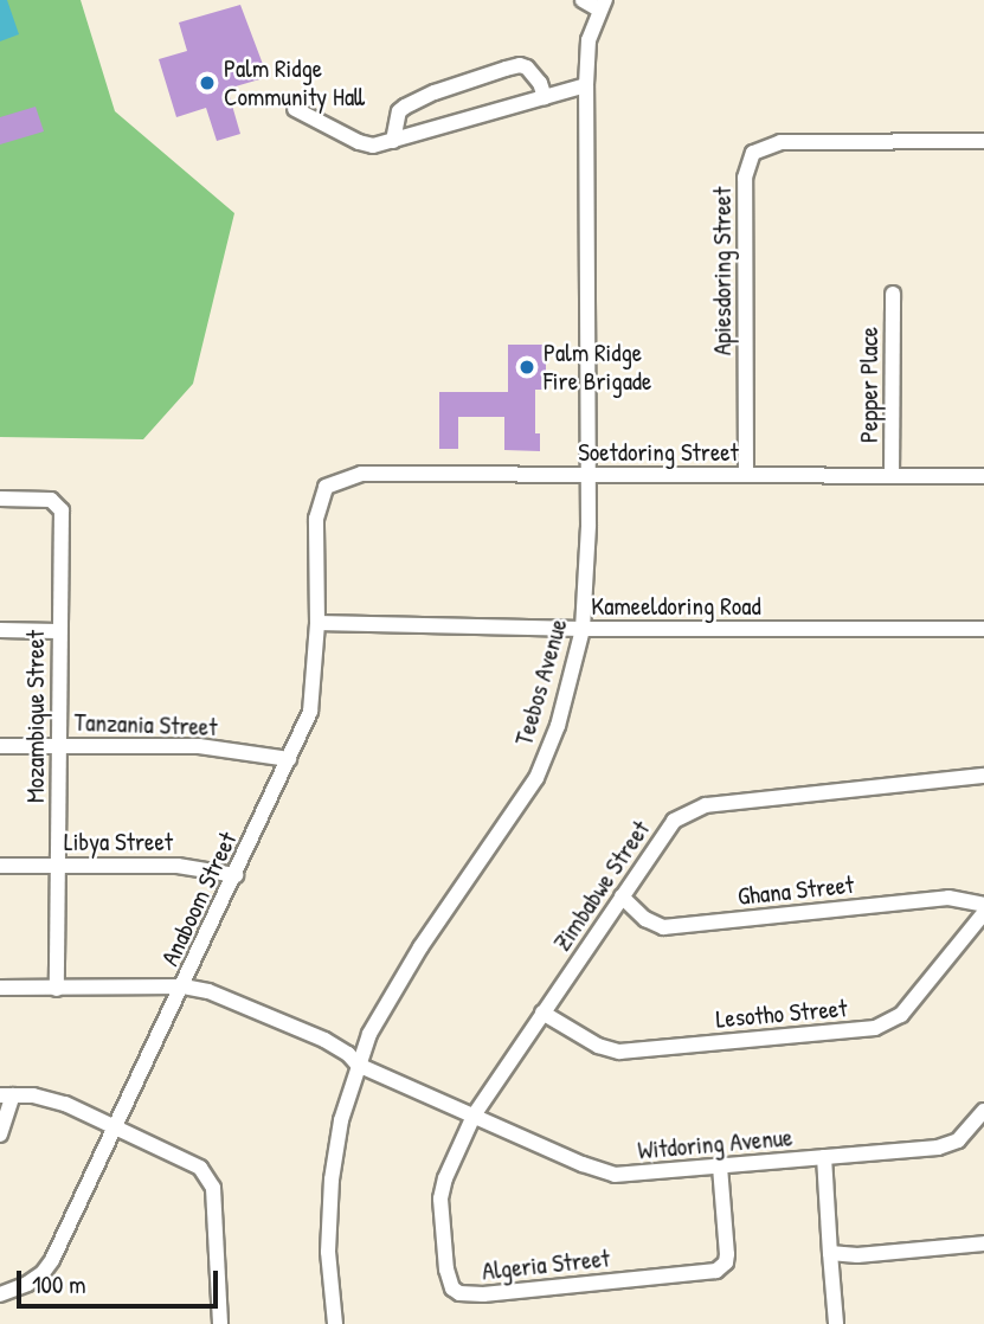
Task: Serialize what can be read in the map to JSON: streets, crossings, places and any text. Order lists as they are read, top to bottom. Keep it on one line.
{"streets":{"street":["Apiesdoring Street","Pepper Place","Soetdoring Street","Kameeldoring Road","Teebos Avenue","Mozambique Street","Tanzania Street","Libya Street","Zimbabwe Street","Ghana Street","Anaboom Street","Lesotho Street","Witdoring Avenue","Algeria Street"]},"crossings":[["Apiesdoring Street","Soetdoring Street"],["Pepper Place","Soetdoring Street"],["Soetdoring Street","Teebos Avenue"],["Soetdoring Street","Anaboom Street"],["Kameeldoring Road","Teebos Avenue"],["Kameeldoring Road","Anaboom Street"],["Teebos Avenue","Witdoring Avenue"],["Mozambique Street","Tanzania Street"],["Mozambique Street","Libya Street"],["Mozambique Street","Witdoring Avenue"],["Tanzania Street","Anaboom Street"],["Libya Street","Anaboom Street"],["Zimbabwe Street","Ghana Street"],["Zimbabwe Street","Lesotho Street"],["Zimbabwe Street","Witdoring Avenue"],["Zimbabwe Street","Algeria Street"],["Anaboom Street","Witdoring Avenue"],["Witdoring Avenue","Algeria Street"]],"places":["Palm Ridge Community Hall","Palm Ridge Fire Brigade"],"scale_bar":"100 m"}
